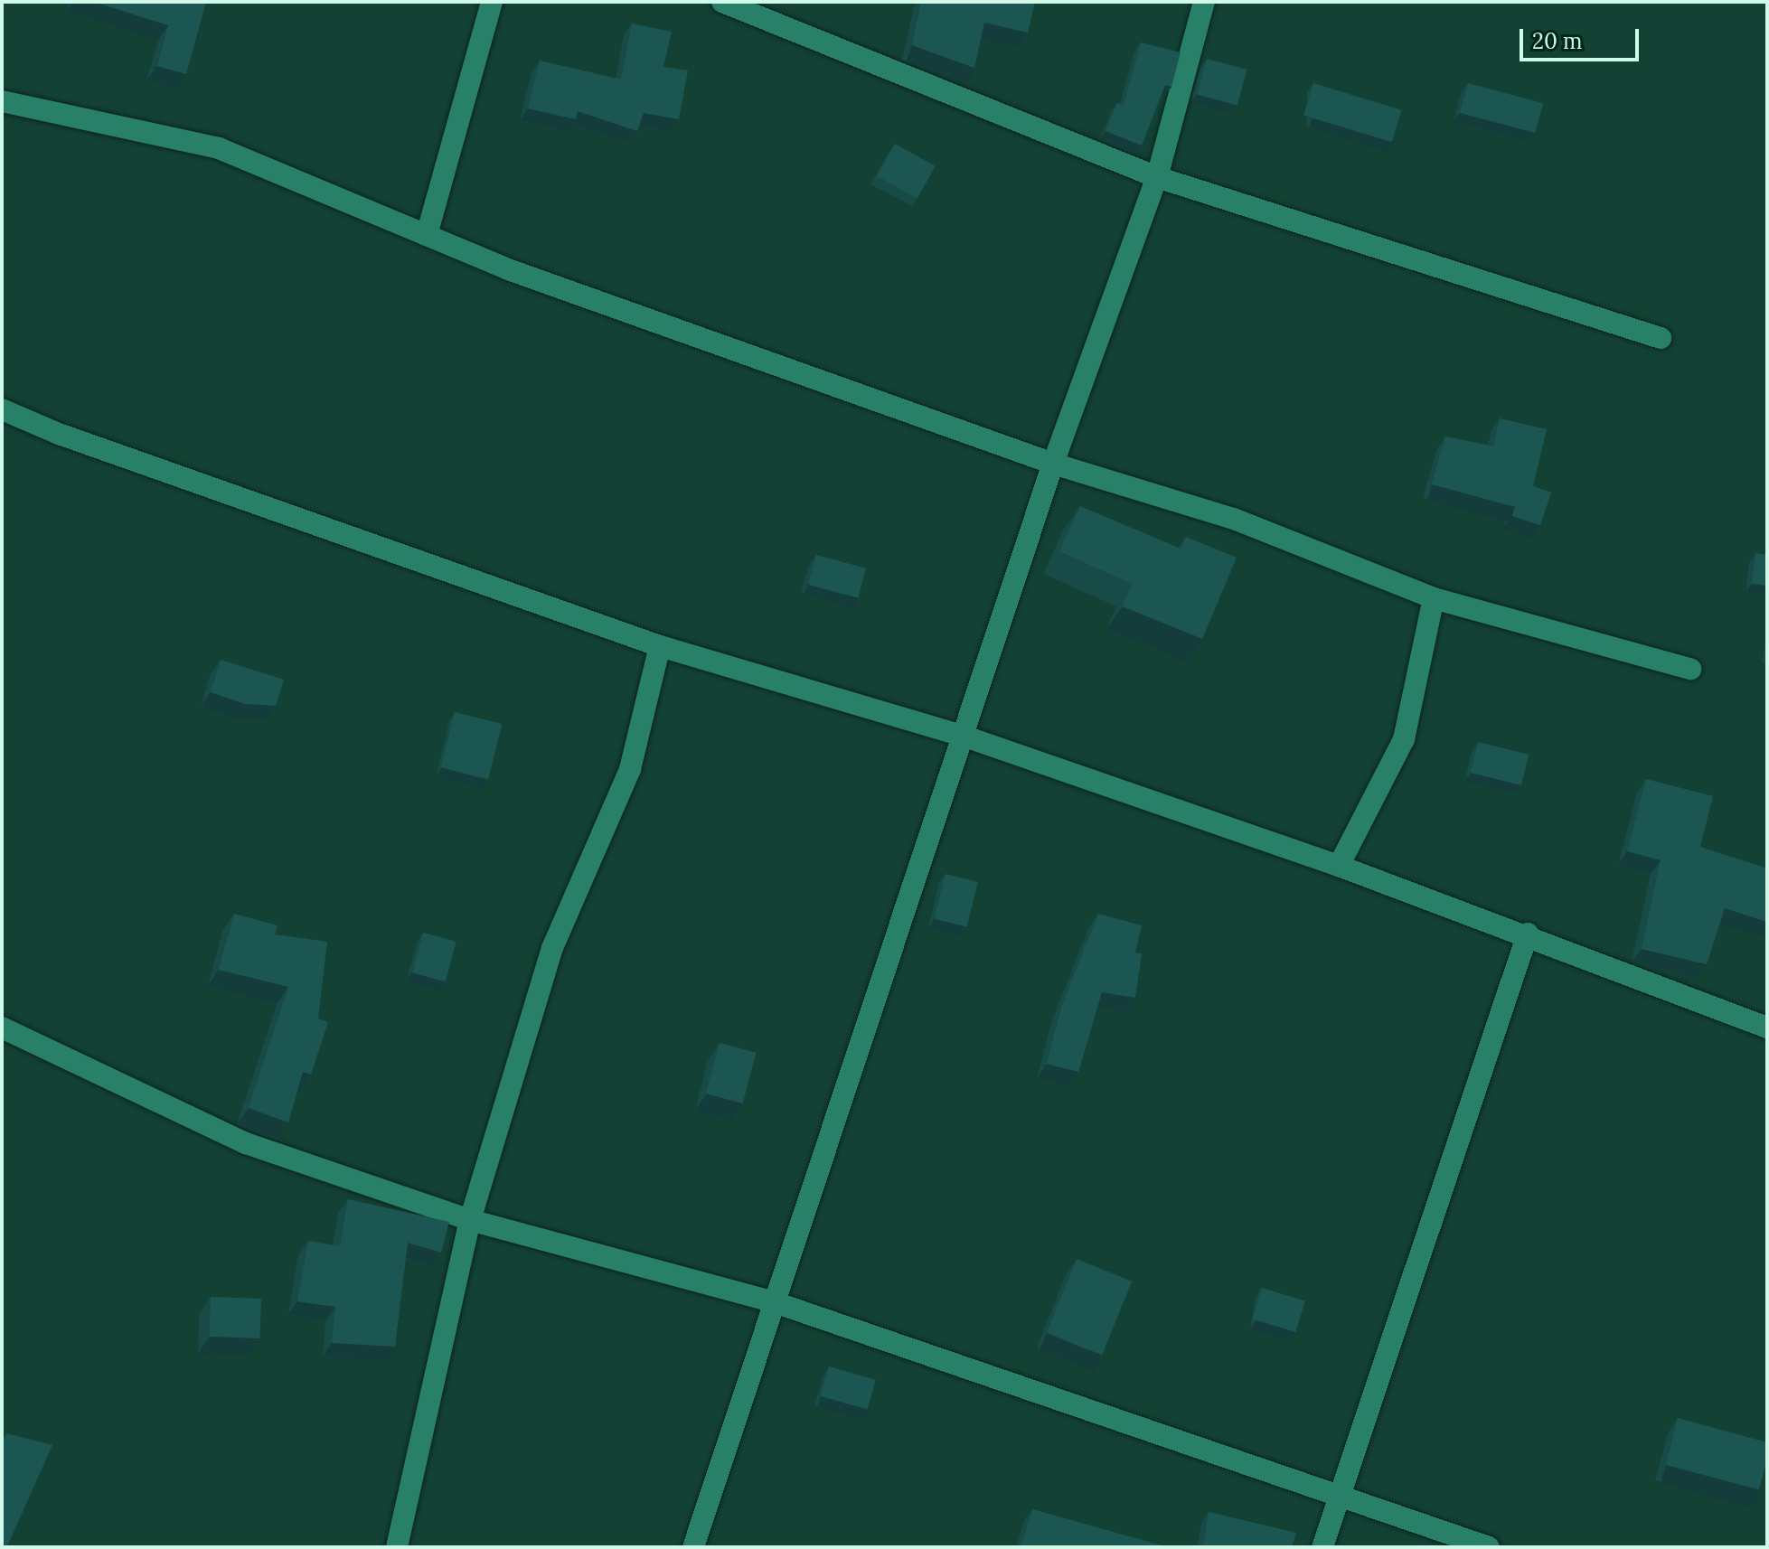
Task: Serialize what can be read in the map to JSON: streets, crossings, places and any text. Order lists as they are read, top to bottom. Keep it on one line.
{"scale_bar":"20 m"}
